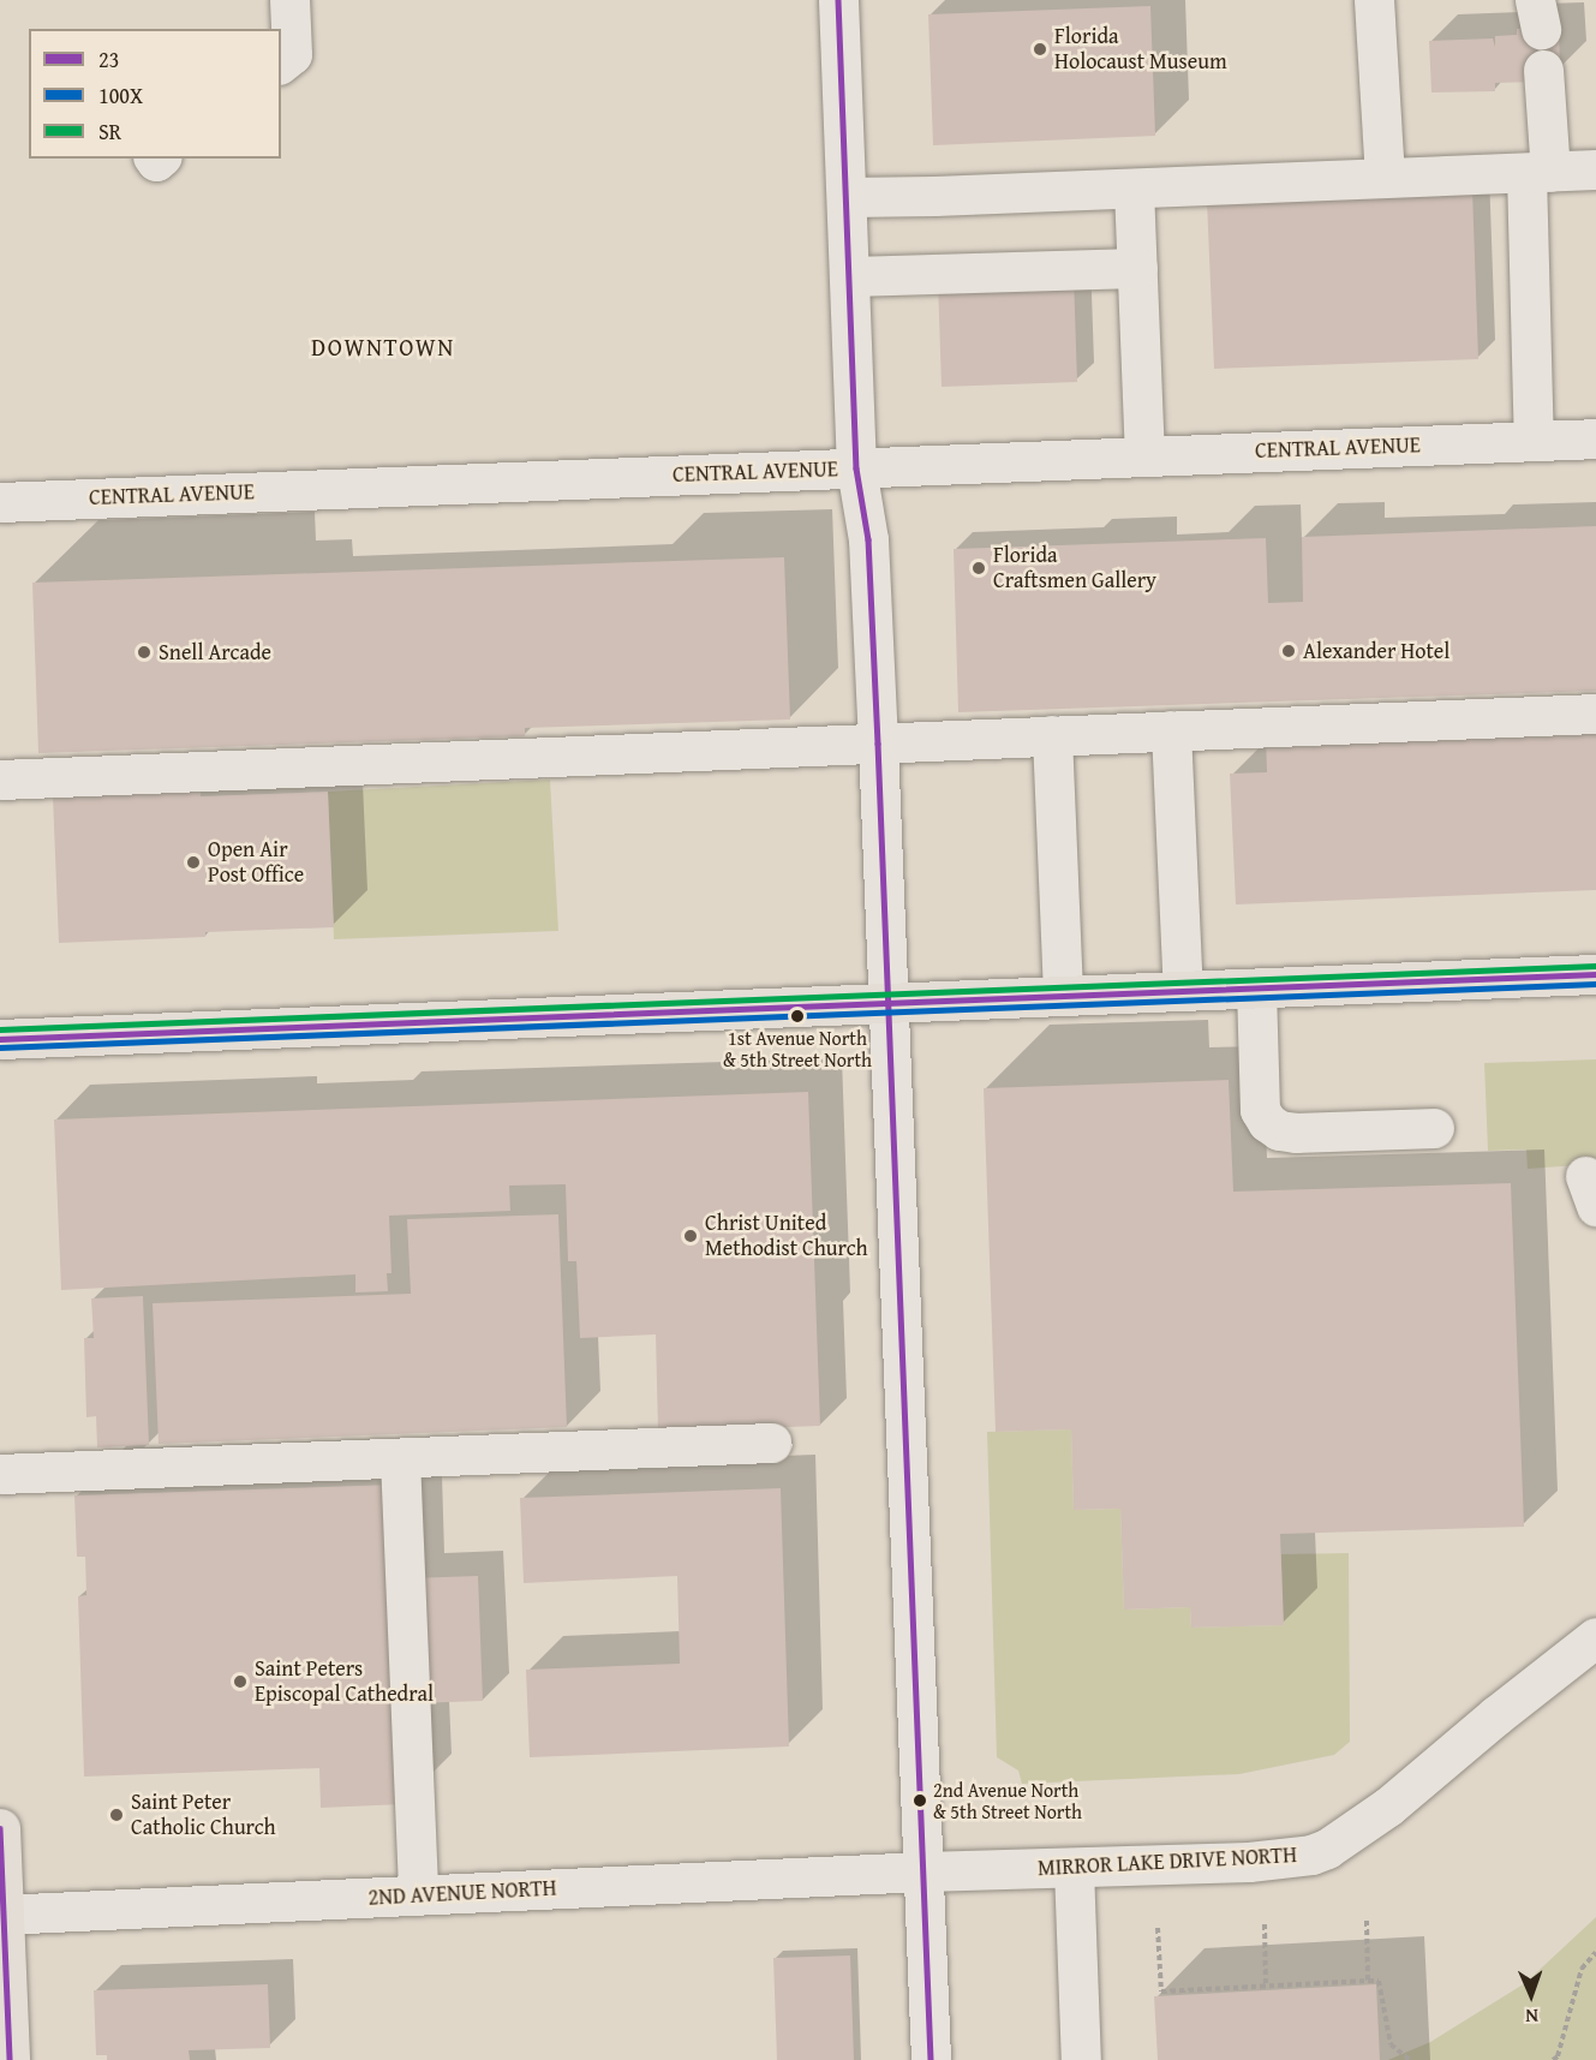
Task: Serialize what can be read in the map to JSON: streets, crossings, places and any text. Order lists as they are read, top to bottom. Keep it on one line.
{"streets":{"street":["CENTRAL AVENUE","MIRROR LAKE DRIVE NORTH","2ND AVENUE NORTH"]},"crossings":[["MIRROR LAKE DRIVE NORTH","2ND AVENUE NORTH"]],"districts":["DOWNTOWN"],"places":["Florida Holocaust Museum","Florida Craftsmen Gallery","Alexander Hotel","Snell Arcade","Open Air Post Office","1st Avenue North & 5th Street North","Christ United Methodist Church","Saint Peters Episcopal Cathedral","2nd Avenue North & 5th Street North","Saint Peter Catholic Church"],"lines":["transit line 23","transit line SR","transit line 100X"],"legend":["23","100X","SR"],"north":"bottom"}
